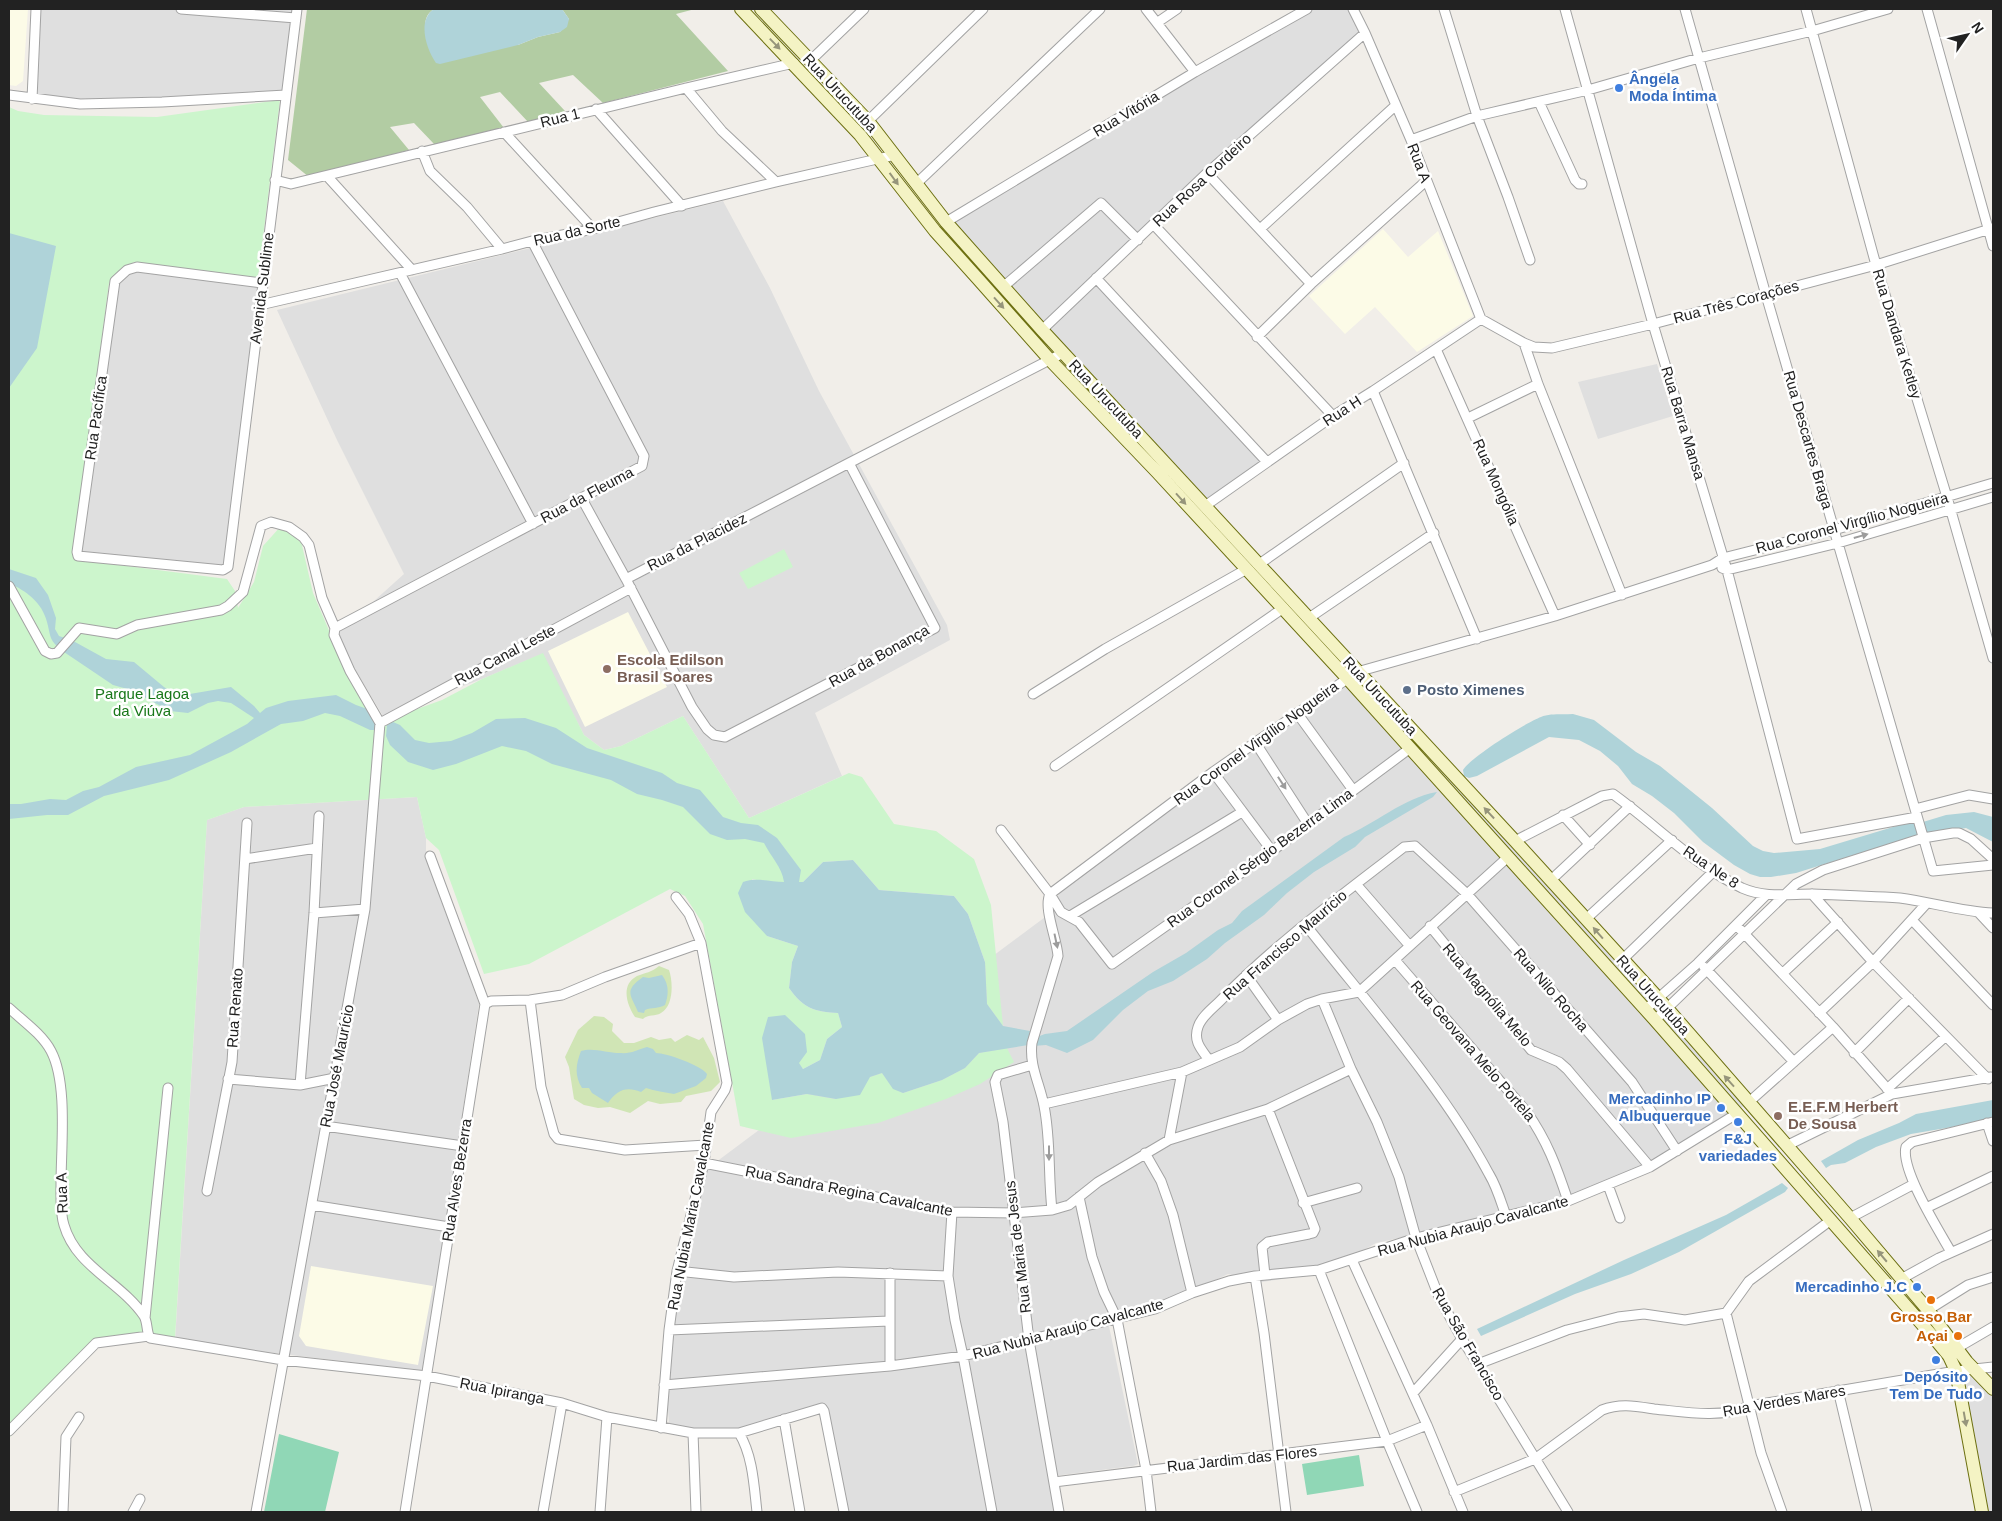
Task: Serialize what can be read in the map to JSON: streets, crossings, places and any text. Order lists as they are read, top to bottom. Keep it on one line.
{"streets":{"street":["Rua Urucutuba","Rua Vitória","Rua 1","Rua A","Rua Rosa Cordeiro","Rua da Sorte","Avenida Sublime","Rua Três Corações","Rua Dandara Ketley","Rua H","Rua Pacífica","Rua Barra Mansa","Rua Descartes Braga","Rua Mongólia","Rua da Fleuma","Rua Coronel Virgílio Nogueira","Rua da Placidez","Rua Canal Leste","Rua da Bonança","Rua Coronel Sérgio Bezerra Lima","Rua Ne 8","Rua Francisco Maurício","Rua Nilo Rocha","Rua Magnólia Melo","Rua Renato","Rua Geovana Melo Portela","Rua José Maurício","Rua Alves Bezerra","Rua Sandra Regina Cavalcante","Rua Nubia Maria Cavalcante","Rua Nubia Araujo Cavalcante","Rua Maria de Jesus","Rua São Francisco","Rua Ipiranga","Rua Verdes Mares","Rua Jardim das Flores"]},"crossings":[["Rua Urucutuba","Rua Vitória"],["Rua Urucutuba","Rua 1"],["Rua Urucutuba","Rua Rosa Cordeiro"],["Rua Urucutuba","Rua da Sorte"],["Rua Urucutuba","Rua H"],["Rua Urucutuba","Rua Coronel Virgílio Nogueira"],["Rua Urucutuba","Rua Coronel Sérgio Bezerra Lima"],["Rua Urucutuba","Rua Ne 8"],["Rua Urucutuba","Rua Nubia Araujo Cavalcante"],["Rua Urucutuba","Rua Verdes Mares"],["Rua 1","Avenida Sublime"],["Rua A","Rua Rosa Cordeiro"],["Rua A","Rua Três Corações"],["Rua A","Rua H"],["Rua da Sorte","Avenida Sublime"],["Rua da Sorte","Rua da Fleuma"],["Avenida Sublime","Rua Pacífica"],["Rua Três Corações","Rua Dandara Ketley"],["Rua Três Corações","Rua H"],["Rua Três Corações","Rua Barra Mansa"],["Rua Três Corações","Rua Descartes Braga"],["Rua Dandara Ketley","Rua Coronel Virgílio Nogueira"],["Rua H","Rua Mongólia"],["Rua Barra Mansa","Rua Descartes Braga"],["Rua Barra Mansa","Rua Coronel Virgílio Nogueira"],["Rua Descartes Braga","Rua Coronel Virgílio Nogueira"],["Rua Mongólia","Rua Coronel Virgílio Nogueira"],["Rua da Placidez","Rua da Bonança"],["Rua Canal Leste","Rua da Bonança"],["Rua Canal Leste","Rua José Maurício"],["Rua Francisco Maurício","Rua Nilo Rocha"],["Rua Nilo Rocha","Rua Nubia Araujo Cavalcante"],["Rua Magnólia Melo","Rua Nubia Araujo Cavalcante"],["Rua Geovana Melo Portela","Rua Nubia Araujo Cavalcante"],["Rua José Maurício","Rua Ipiranga"],["Rua Alves Bezerra","Rua Ipiranga"],["Rua Sandra Regina Cavalcante","Rua Nubia Maria Cavalcante"],["Rua Sandra Regina Cavalcante","Rua Maria de Jesus"],["Rua Sandra Regina Cavalcante","Rua São Francisco"],["Rua Nubia Maria Cavalcante","Rua Nubia Araujo Cavalcante"],["Rua Nubia Maria Cavalcante","Rua Ipiranga"],["Rua Nubia Araujo Cavalcante","Rua Maria de Jesus"],["Rua Nubia Araujo Cavalcante","Rua São Francisco"],["Rua Maria de Jesus","Rua Jardim das Flores"],["Rua São Francisco","Rua Verdes Mares"]],"parks":["Parque Lagoa da Viúva"],"places":["Ângela Moda Íntima","Escola Edilson Brasil Soares","Posto Ximenes","Mercadinho IP Albuquerque","E.E.F.M Herbert De Sousa","F&J variedades","Mercadinho J.C","Grosso Bar","Açai","Depósito Tem De Tudo"],"north":"top right"}
